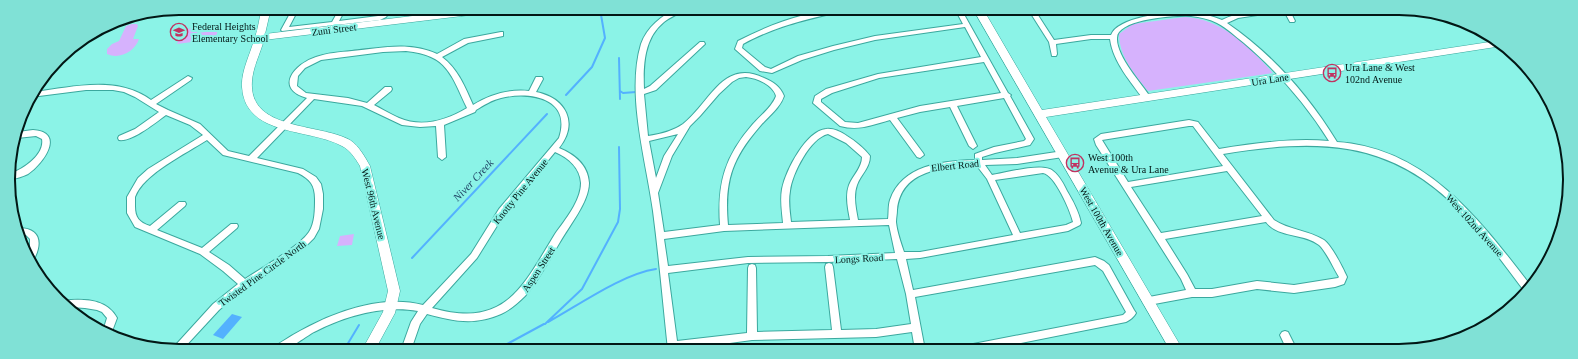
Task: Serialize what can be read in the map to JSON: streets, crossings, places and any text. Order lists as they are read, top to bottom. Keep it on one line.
{"streets":{"street":["Zuni Street","Ura Lane","Elbert Road","Knotty Pine Avenue","West 96th Avenue","West 100th Avenue","West 102nd Avenue","Longs Road","Aspen Street","Twisted Pine Circle North"]},"crossings":[["Zuni Street","West 96th Avenue"],["Ura Lane","West 100th Avenue"],["Elbert Road","West 100th Avenue"],["Elbert Road","Longs Road"],["Knotty Pine Avenue","Aspen Street"],["West 96th Avenue","Aspen Street"]],"water":["Niver Creek"],"places":{"school or university":["Federal Heights Elementary School"],"bus stop":["Ura Lane & West 102nd Avenue","West 100th Avenue & Ura Lane"]}}
